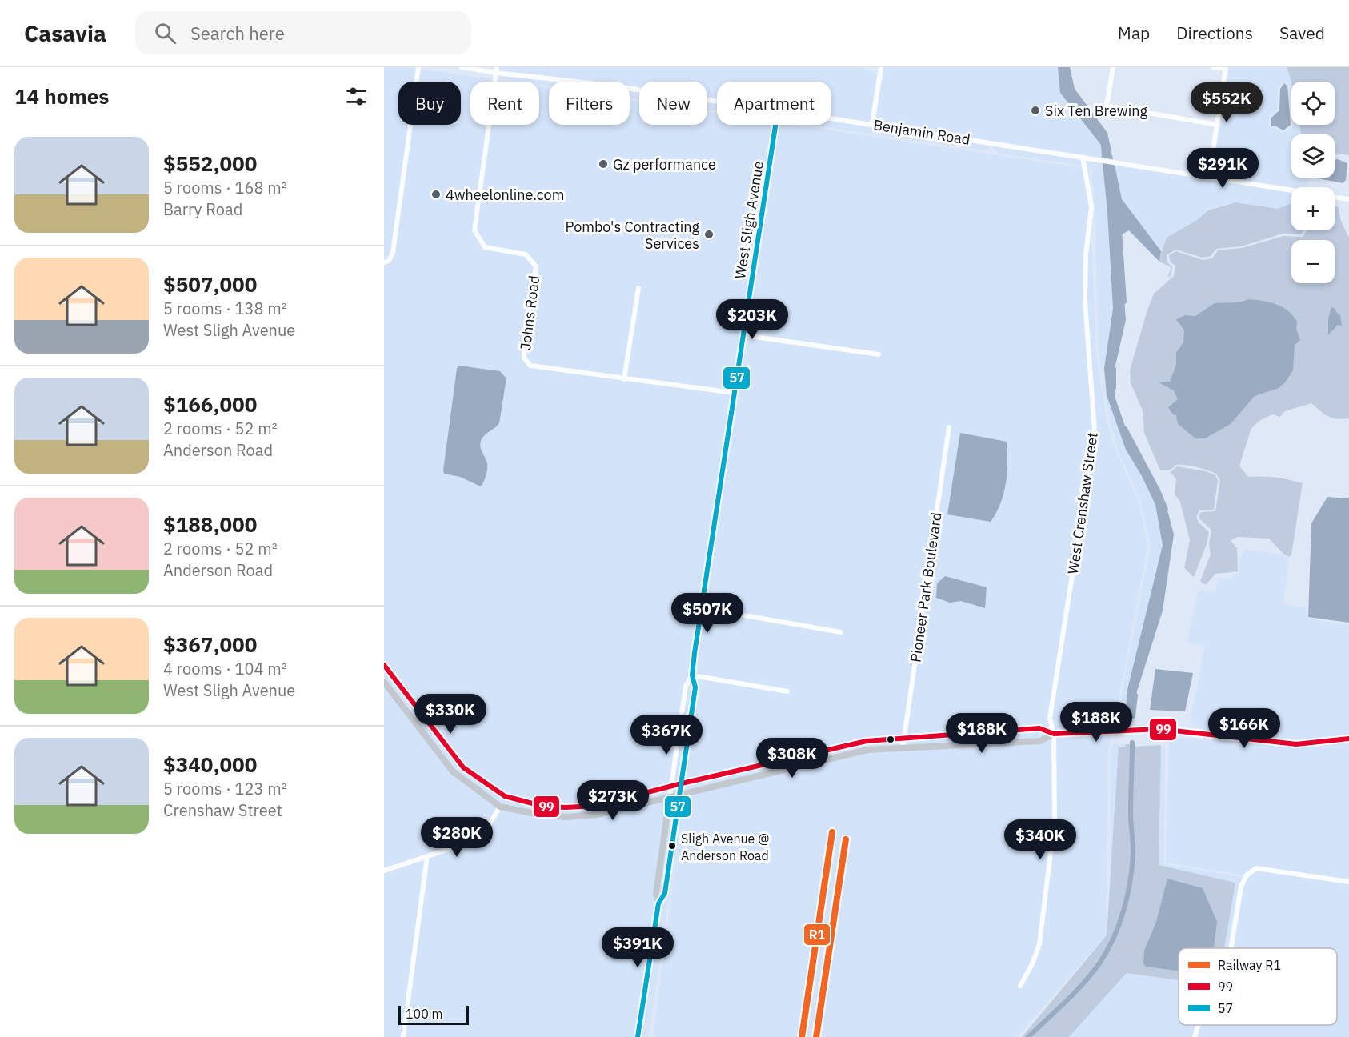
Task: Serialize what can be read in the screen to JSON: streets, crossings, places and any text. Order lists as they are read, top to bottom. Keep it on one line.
{"streets":{"main road":["West Sligh Avenue"],"street":["Benjamin Road","Johns Road","West Crenshaw Street","Pioneer Park Boulevard"]},"crossings":[["Benjamin Road","Johns Road"],["Benjamin Road","West Crenshaw Street"],["West Sligh Avenue","Johns Road"]],"places":["Six Ten Brewing","Gz performance","4wheelonline.com","Pombo's Contracting Services","Sligh Avenue @ Anderson Road"],"lines":["transit line 57","transit line 99","rail line R1"],"legend":["Railway R1","99","57"],"scale_bar":"100 m","page":{"header":"Casavia","search":"Search here","nav":["Map","Directions","Saved"],"heading":"14 homes","map_buttons":["+","−"],"chip":["Buy","Rent","Filters","New","Apartment"],"price":["$552K","$291K","$203K","$507K","$330K","$188K","$166K","$188K","$367K","$308K","$273K","$280K","$340K","$391K"],"list":[{"name":"$552,000","note":"5 rooms · 168 m² · Barry Road"},{"name":"$507,000","note":"5 rooms · 138 m² · West Sligh Avenue"},{"name":"$166,000","note":"2 rooms · 52 m² · Anderson Road"},{"name":"$188,000","note":"2 rooms · 52 m² · Anderson Road"},{"name":"$367,000","note":"4 rooms · 104 m² · West Sligh Avenue"},{"name":"$340,000","note":"5 rooms · 123 m² · Crenshaw Street"}],"scale":"100 m"}}
